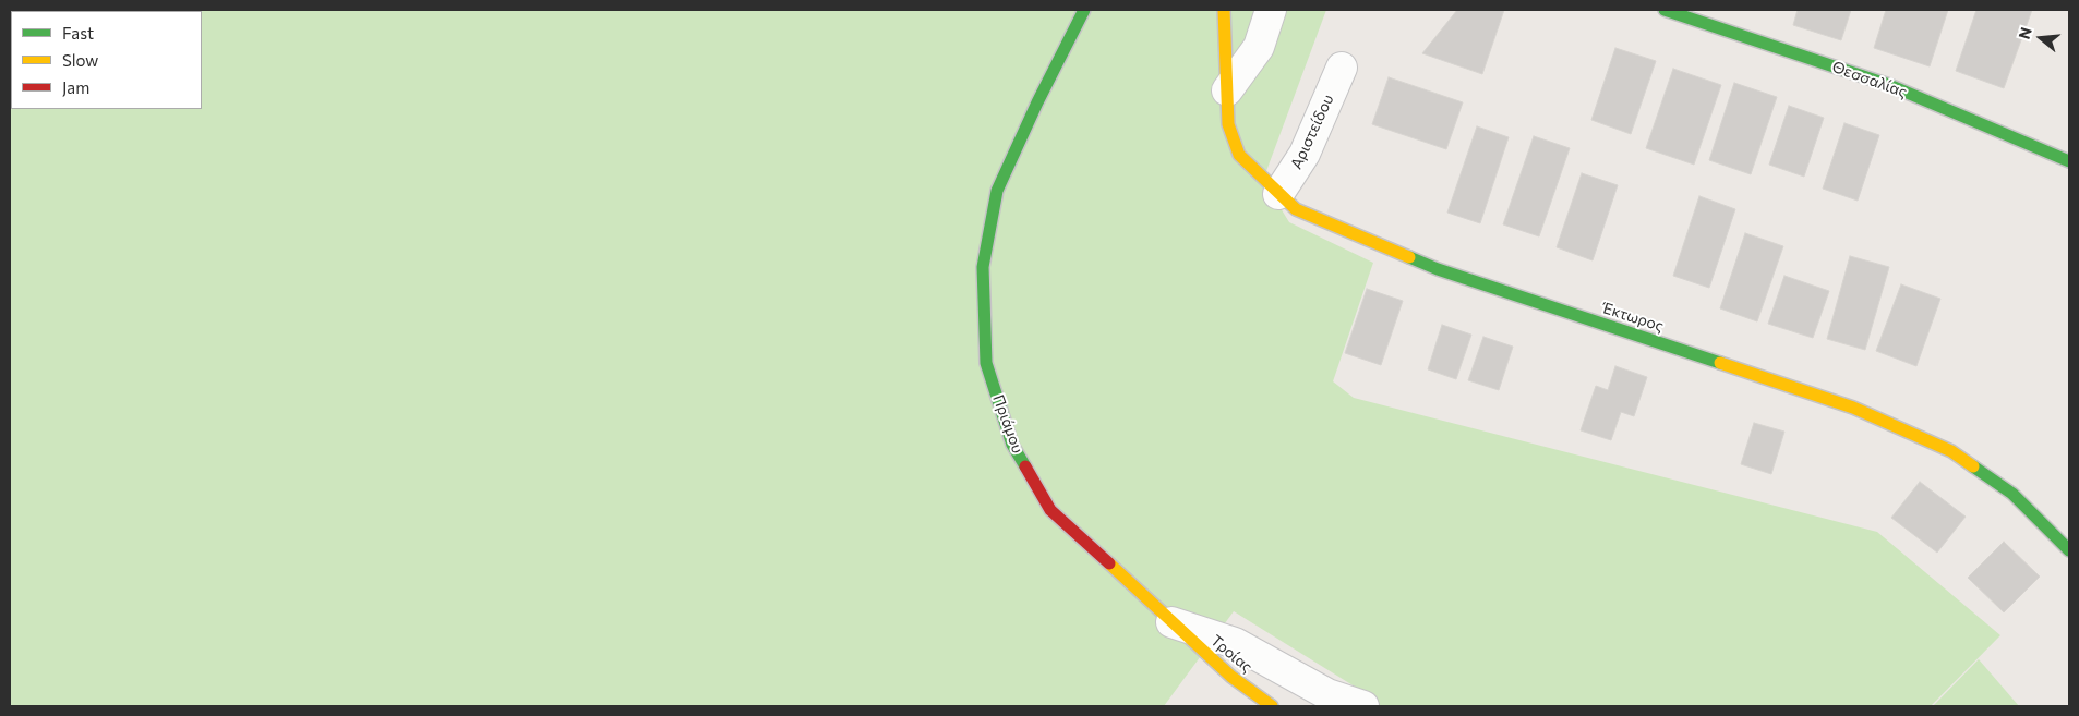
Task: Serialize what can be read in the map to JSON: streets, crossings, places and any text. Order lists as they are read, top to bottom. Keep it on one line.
{"streets":{"street":["Θεσσαλίας","Αριστείδου","Έκτωρος","Πριάμου","Τροίας"]},"crossings":[["Αριστείδου","Έκτωρος"],["Πριάμου","Τροίας"]],"legend":["Fast","Slow","Jam"],"north":"left"}
